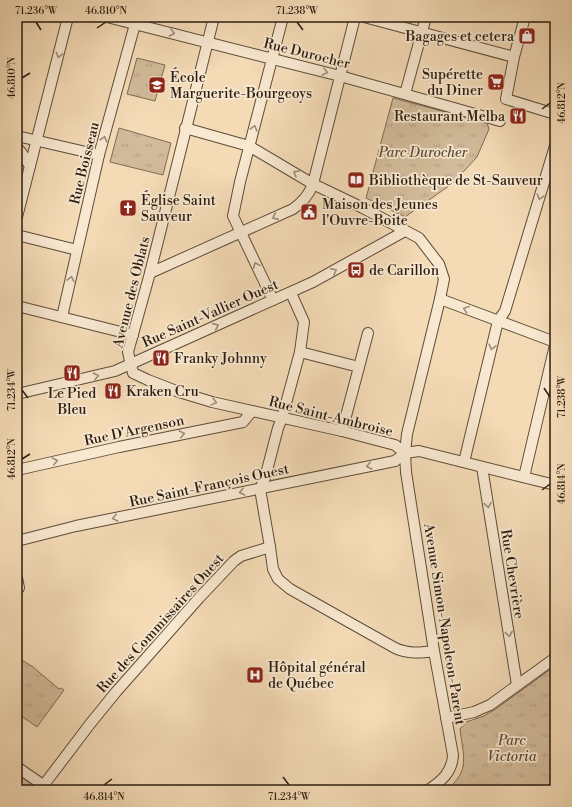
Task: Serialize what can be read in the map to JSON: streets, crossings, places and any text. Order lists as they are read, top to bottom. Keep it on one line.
{"streets":{"street":["Rue Durocher","Rue Boisseau","Avenue des Oblats","Rue Saint-Vallier Ouest","Rue Saint-Ambroise","Rue D'Argenson","Rue Saint-François Ouest","Rue Chevrière","Rue des Commissaires Ouest","Avenue Simon-Napoleon-Parent"]},"crossings":[["Rue Durocher","Rue Boisseau"],["Rue Durocher","Avenue des Oblats"],["Avenue des Oblats","Rue Saint-Vallier Ouest"],["Avenue des Oblats","Rue Saint-Ambroise"],["Avenue des Oblats","Avenue Simon-Napoleon-Parent"],["Rue Saint-Vallier Ouest","Rue Saint-Ambroise"],["Rue Saint-Vallier Ouest","Avenue Simon-Napoleon-Parent"],["Rue Saint-Ambroise","Rue D'Argenson"],["Rue Saint-Ambroise","Rue Saint-François Ouest"],["Rue Saint-Ambroise","Rue Chevrière"],["Rue Saint-Ambroise","Avenue Simon-Napoleon-Parent"],["Rue Saint-François Ouest","Avenue Simon-Napoleon-Parent"]],"one_way":["Rue Durocher","Rue D'Argenson","Rue Saint-François Ouest","Rue Chevrière"],"parks":["Parc Durocher","Parc Victoria"],"places":{"shop":["Bagages et cetera"],"supermarket":["Supérette du Diner"],"school or university":["École Marguerite-Bourgeoys"],"restaurant":["Restaurant Melba","Franky Johnny","Le Pied Bleu","Kraken Cru"],"library":["Bibliothèque de St-Sauveur"],"church":["Église Saint Sauveur"],"public building":["Maison des Jeunes l'Ouvre-Boite"],"bus stop":["de Carillon"],"hospital":["Hôpital général de Québec"]},"coordinates":["71.236°W","46.810°N","71.238°W","46.812°N","71.234°W","46.814°N"]}
